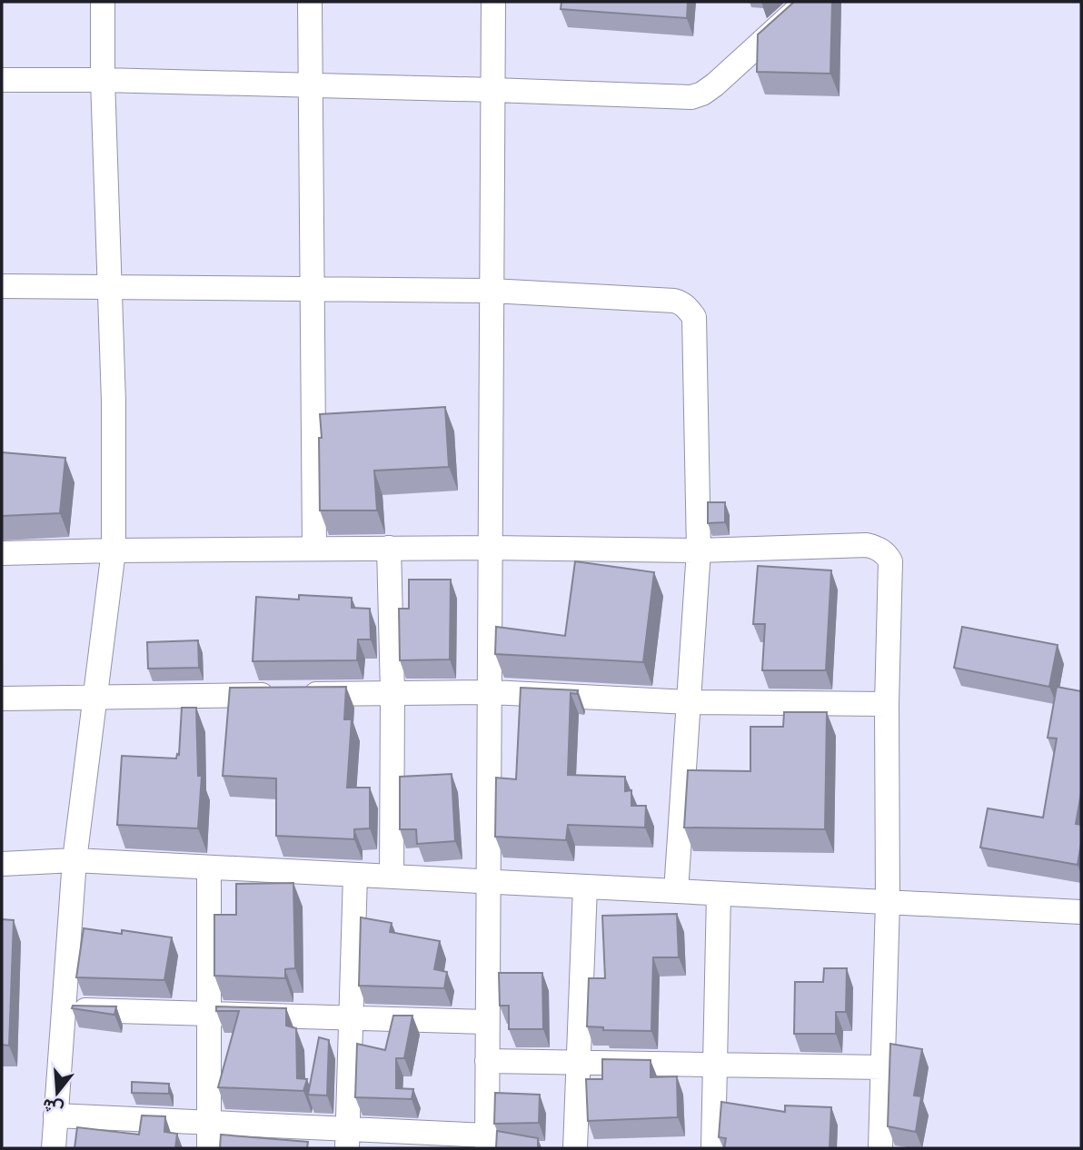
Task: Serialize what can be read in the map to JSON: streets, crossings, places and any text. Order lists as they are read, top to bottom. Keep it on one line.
{"north":"bottom"}
